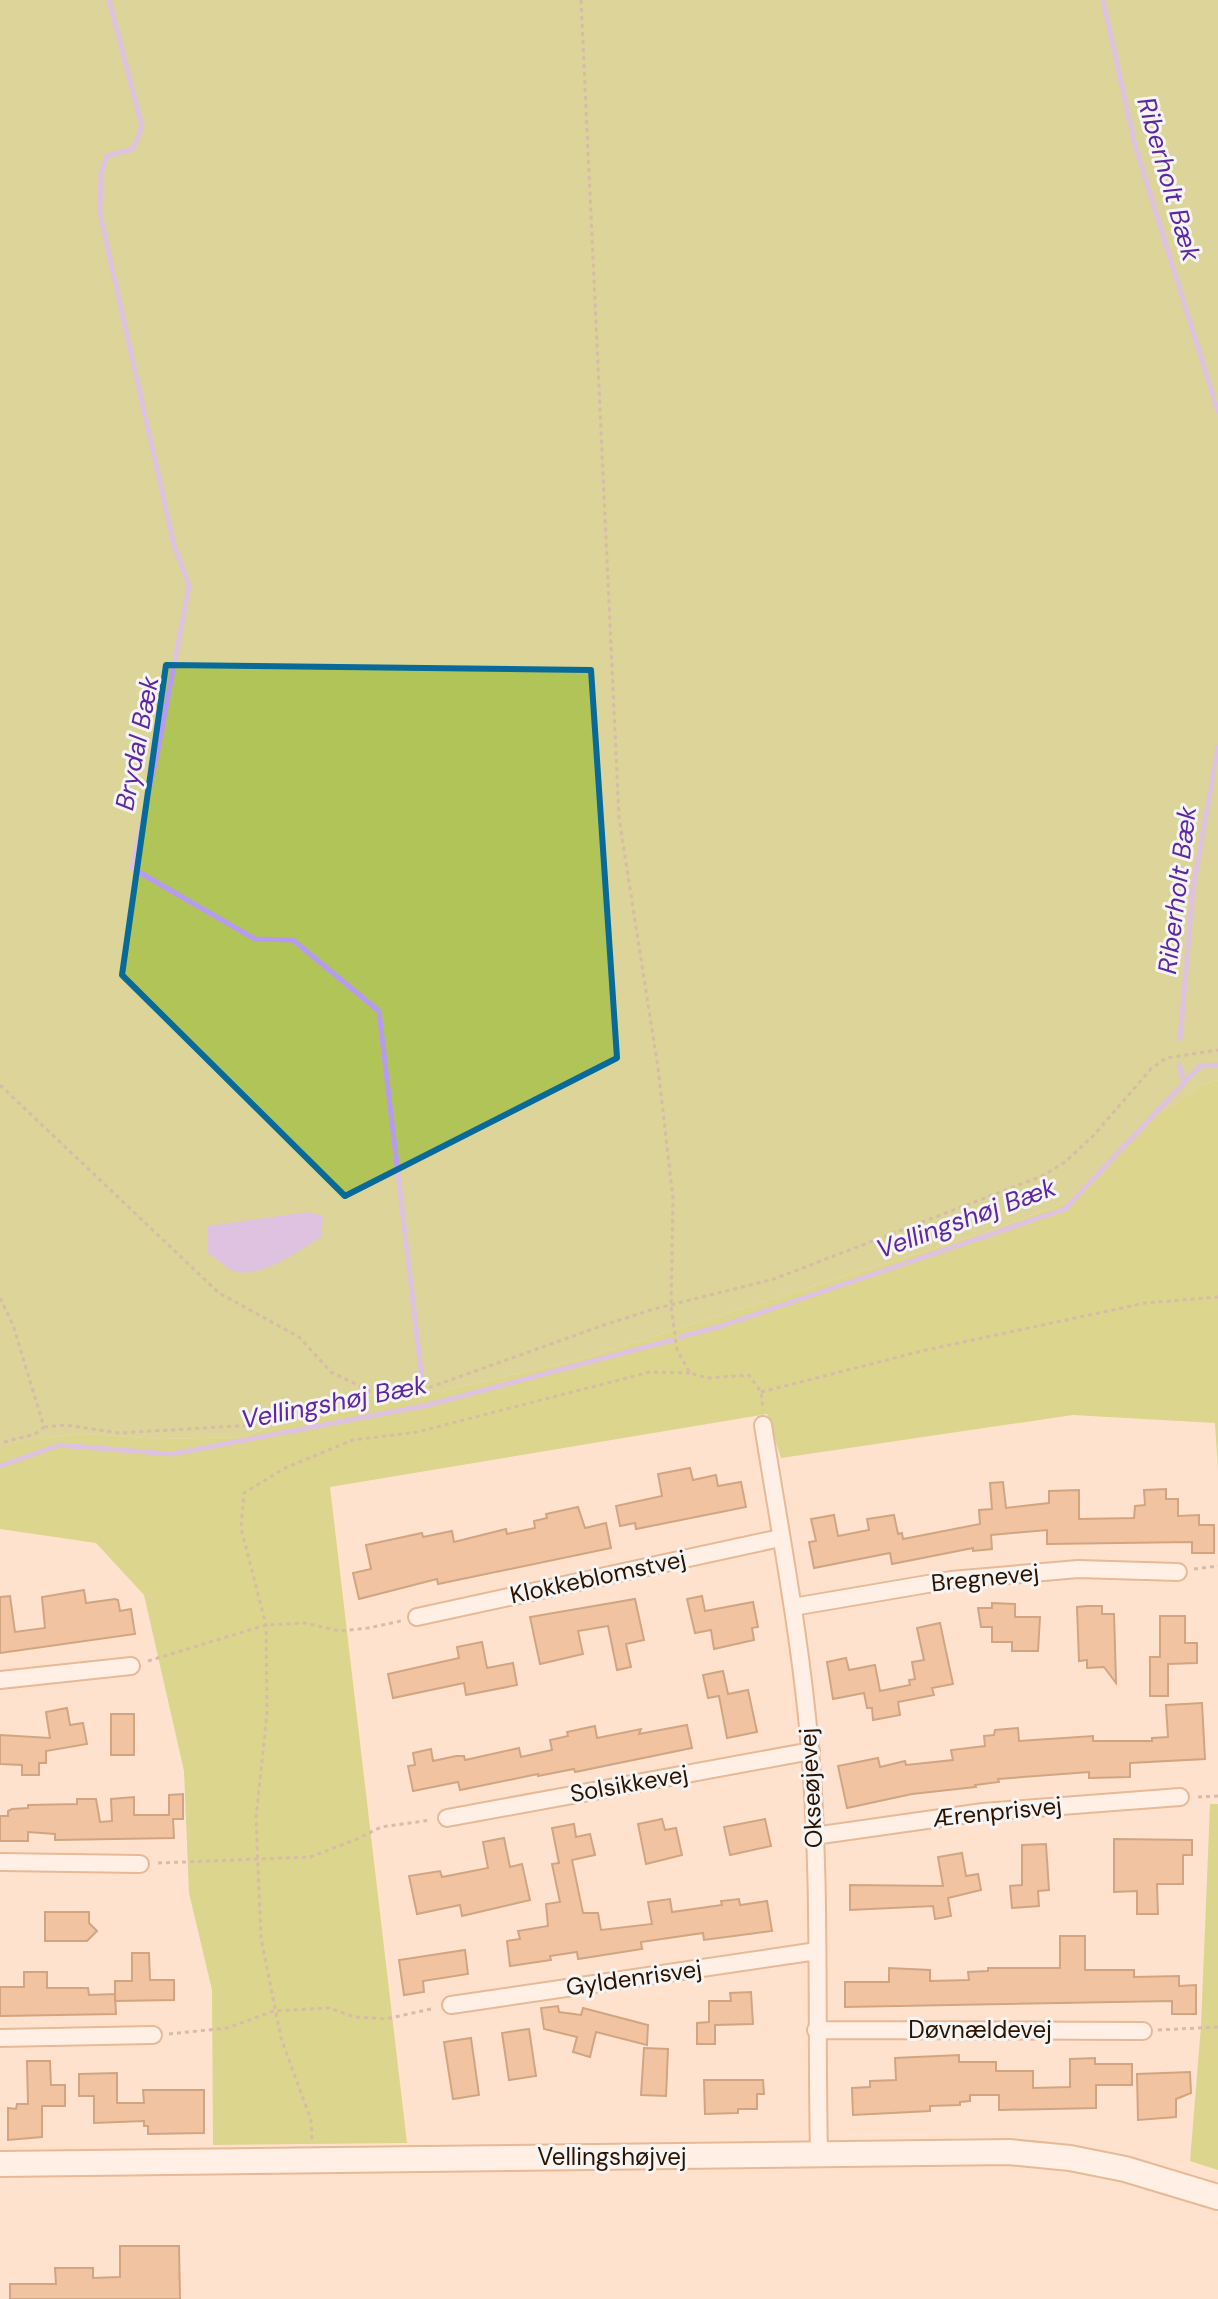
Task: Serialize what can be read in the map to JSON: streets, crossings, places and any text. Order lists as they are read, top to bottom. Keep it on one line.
{"streets":{"street":["Klokkeblomstvej","Bregnevej","Solsikkevej","Okseøjevej","Ærenprisvej","Gyldenrisvej","Døvnældevej","Vellingshøjvej"]},"crossings":[["Klokkeblomstvej","Okseøjevej"],["Bregnevej","Okseøjevej"],["Solsikkevej","Okseøjevej"],["Okseøjevej","Ærenprisvej"],["Okseøjevej","Gyldenrisvej"],["Okseøjevej","Døvnældevej"],["Okseøjevej","Vellingshøjvej"]],"water":["Riberholt Bæk","Brydal Bæk","Vellingshøj Bæk"]}
